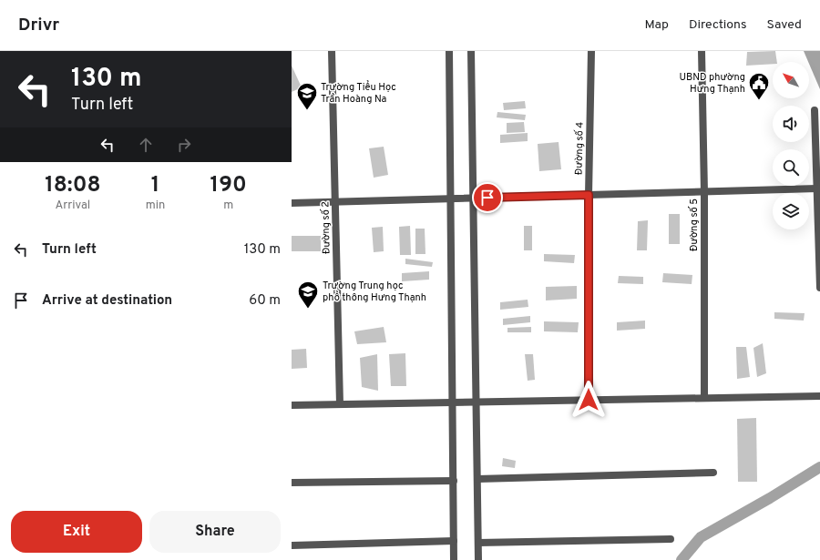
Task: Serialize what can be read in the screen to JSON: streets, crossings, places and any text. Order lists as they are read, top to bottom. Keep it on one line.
{"streets":{"street":["Đường số 4","Đường số 5","Đường số 2"]},"places":{"public building":["UBND phường Hưng Thạnh"],"school or university":["Trường Tiểu Học Trần Hoàng Na","Trường Trung học phổ thông Hưng Thạnh"]},"north":"top left","page":{"header":"Drivr","nav":["Map","Directions","Saved"],"turn":["130 m","Turn left"],"eta":["18:08","Arrival","1","min","190","m"],"list":[{"name":"Turn left","value":"130 m"},{"name":"Arrive at destination","value":"60 m"}],"buttons":["Exit","Share"]}}
